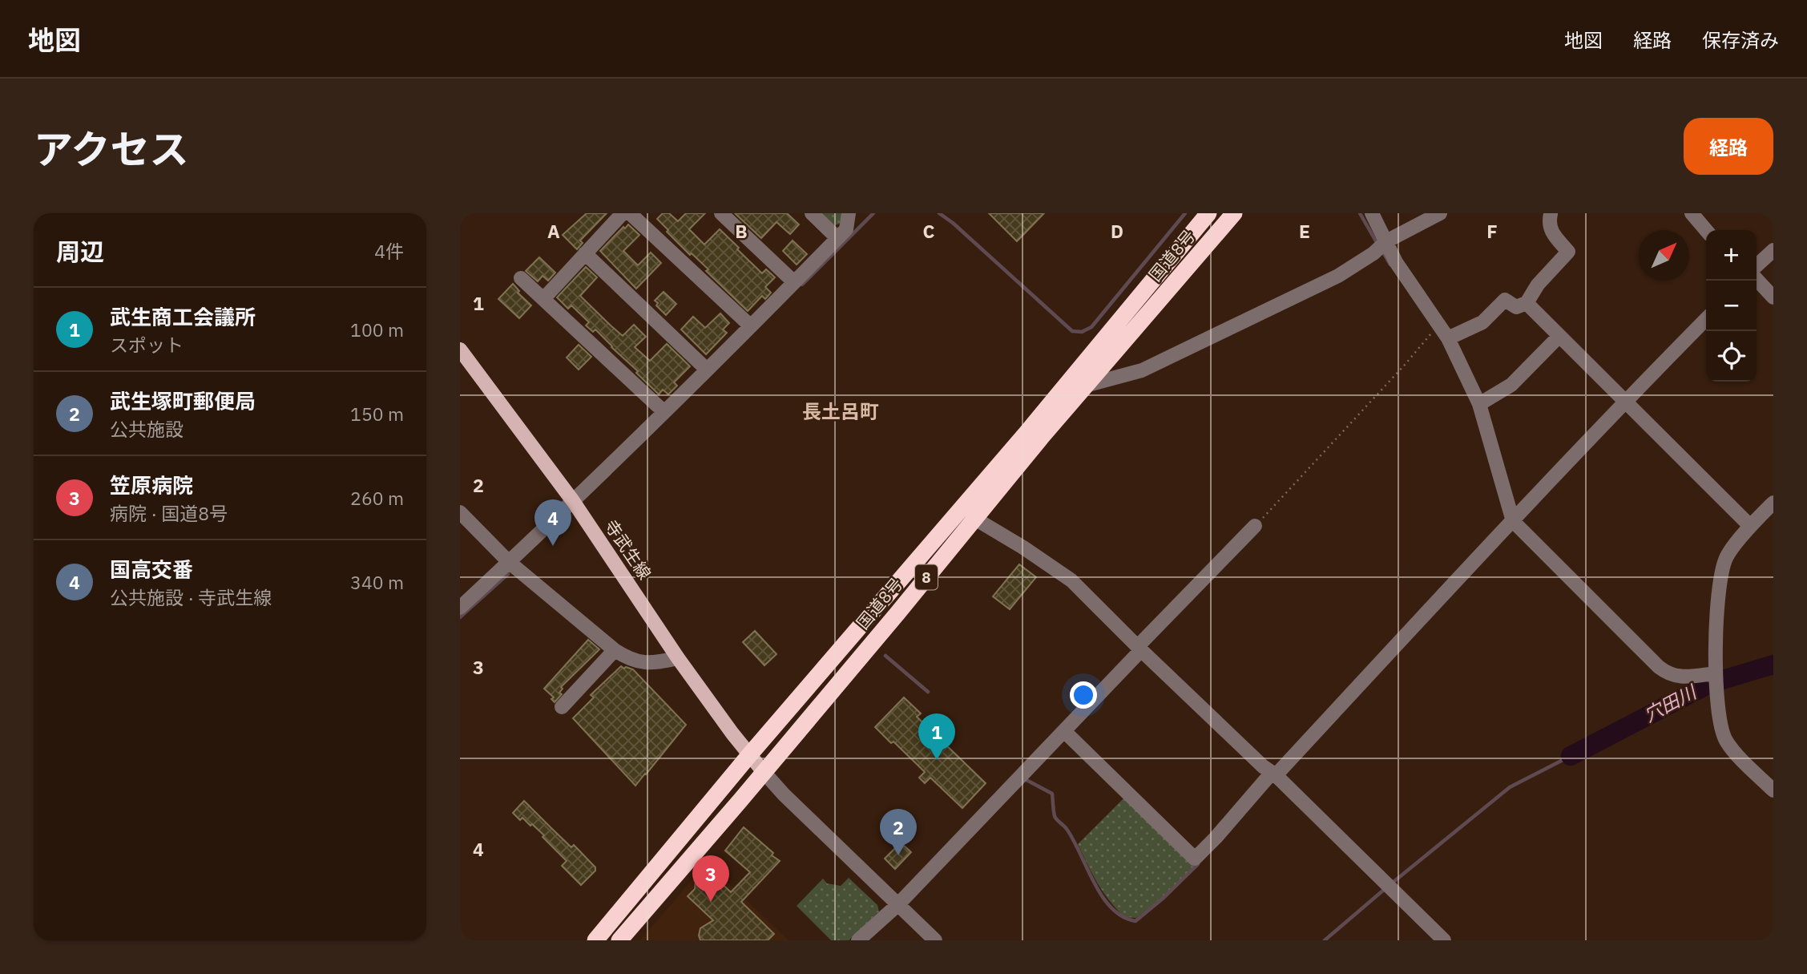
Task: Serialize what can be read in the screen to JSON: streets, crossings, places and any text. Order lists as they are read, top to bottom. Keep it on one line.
{"streets":{"highway":["国道8号","8"],"main road":["寺武生線"]},"crossings":[["国道8号","寺武生線"]],"districts":["長土呂町"],"water":["穴田川"],"north":"top right","page":{"header":"地図","nav":["地図","経路","保存済み"],"title":"アクセス","buttons":"経路","heading":["周辺","4件"],"map_buttons":["+","−"],"list":[{"mark":"1","name":"武生商工会議所","note":"スポット","value":"100 m"},{"mark":"2","name":"武生塚町郵便局","note":"公共施設","value":"150 m"},{"mark":"3","name":"笠原病院","note":"病院 · 国道8号","value":"260 m"},{"mark":"4","name":"国高交番","note":"公共施設 · 寺武生線","value":"340 m"}],"pins":["4","1","2","3"]},"grid":{"columns":["A","B","C","D","E","F"],"rows":["1","2","3","4"]}}
